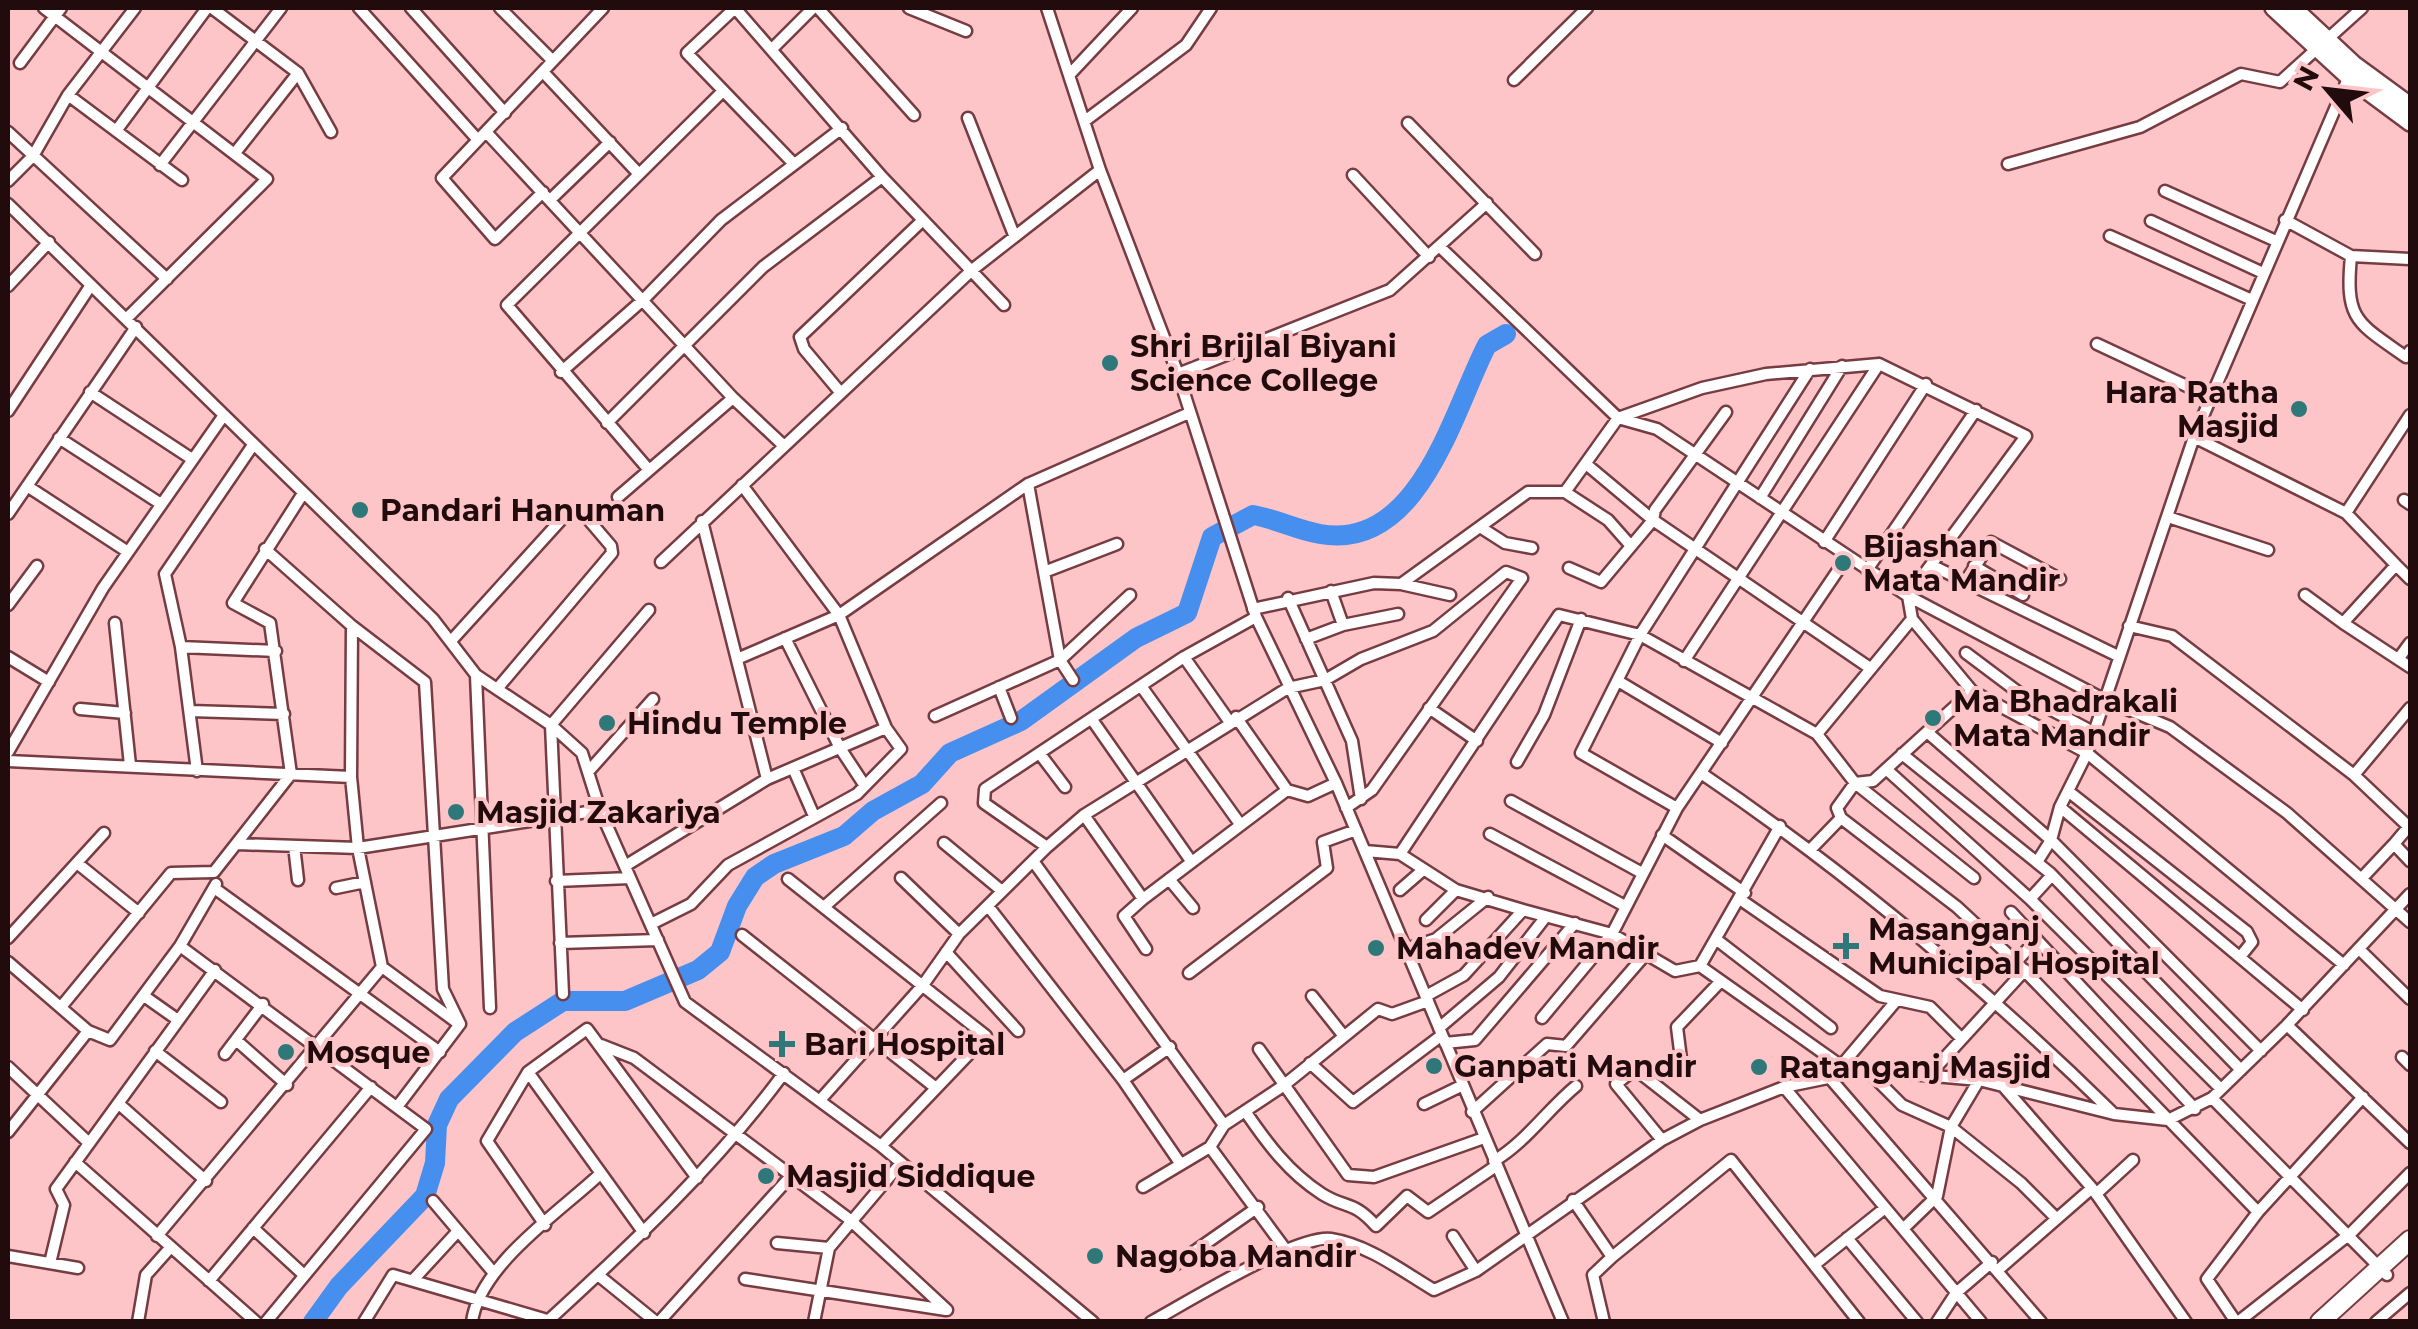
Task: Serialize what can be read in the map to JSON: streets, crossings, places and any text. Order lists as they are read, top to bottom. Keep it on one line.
{"places":{"other":["Shri Brijlal Biyani Science College","Hara Ratha Masjid","Pandari Hanuman","Bijashan Mata Mandir","Ma Bhadrakali Mata Mandir","Hindu Temple","Masjid Zakariya","Mahadev Mandir","Mosque","Ganpati Mandir","Ratanganj Masjid","Masjid Siddique","Nagoba Mandir"],"health":["Masanganj Municipal Hospital","Bari Hospital"]},"north":"top left"}
